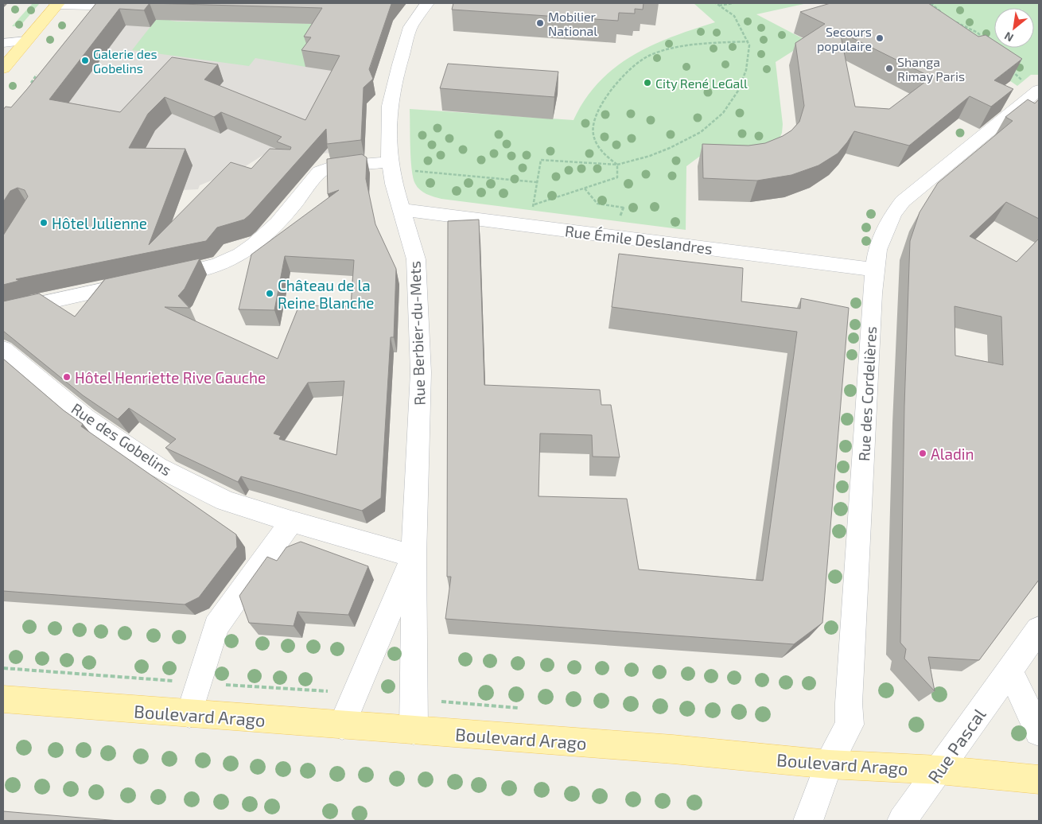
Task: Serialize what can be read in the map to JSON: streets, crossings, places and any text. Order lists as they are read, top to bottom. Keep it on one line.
{"streets":{"main road":["Boulevard Arago"],"street":["Rue Émile Deslandres","Rue Berbier-du-Mets","Rue des Cordelières","Rue des Gobelins","Rue Pascal"]},"crossings":[["Rue Émile Deslandres","Rue Berbier-du-Mets"],["Rue Émile Deslandres","Rue des Cordelières"],["Rue Berbier-du-Mets","Rue des Gobelins"],["Rue Berbier-du-Mets","Boulevard Arago"],["Rue des Cordelières","Boulevard Arago"],["Boulevard Arago","Rue Pascal"]],"places":["Mobilier National","Secours populaire","Galerie des Gobelins","Shanga Rimay Paris","City René LeGall","Hôtel Julienne","Château de la Reine Blanche","Hôtel Henriette Rive Gauche","Aladin"],"north":"bottom left"}
